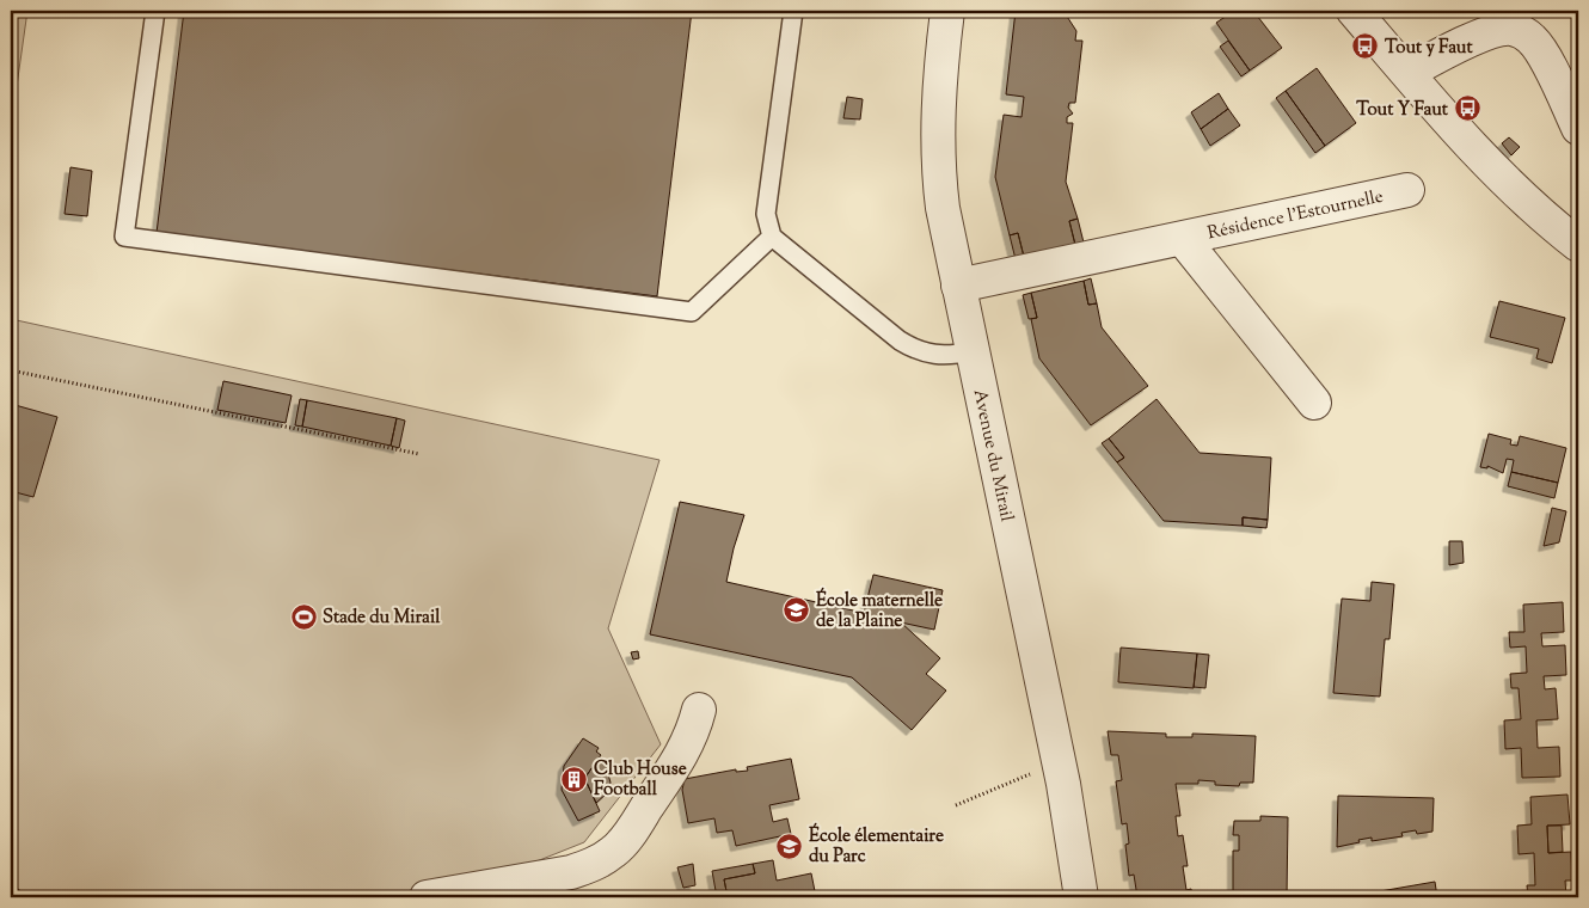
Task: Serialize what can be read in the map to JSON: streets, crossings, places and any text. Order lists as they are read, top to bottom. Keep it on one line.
{"streets":{"street":["Résidence l'Estournelle","Avenue du Mirail"]},"crossings":[["Résidence l'Estournelle","Avenue du Mirail"]],"places":{"bus stop":["Tout y Faut","Tout Y Faut"],"school or university":["École maternelle de la Plaine","École élementaire du Parc"],"sports":["Stade du Mirail"],"building":["Club House Football"]}}
